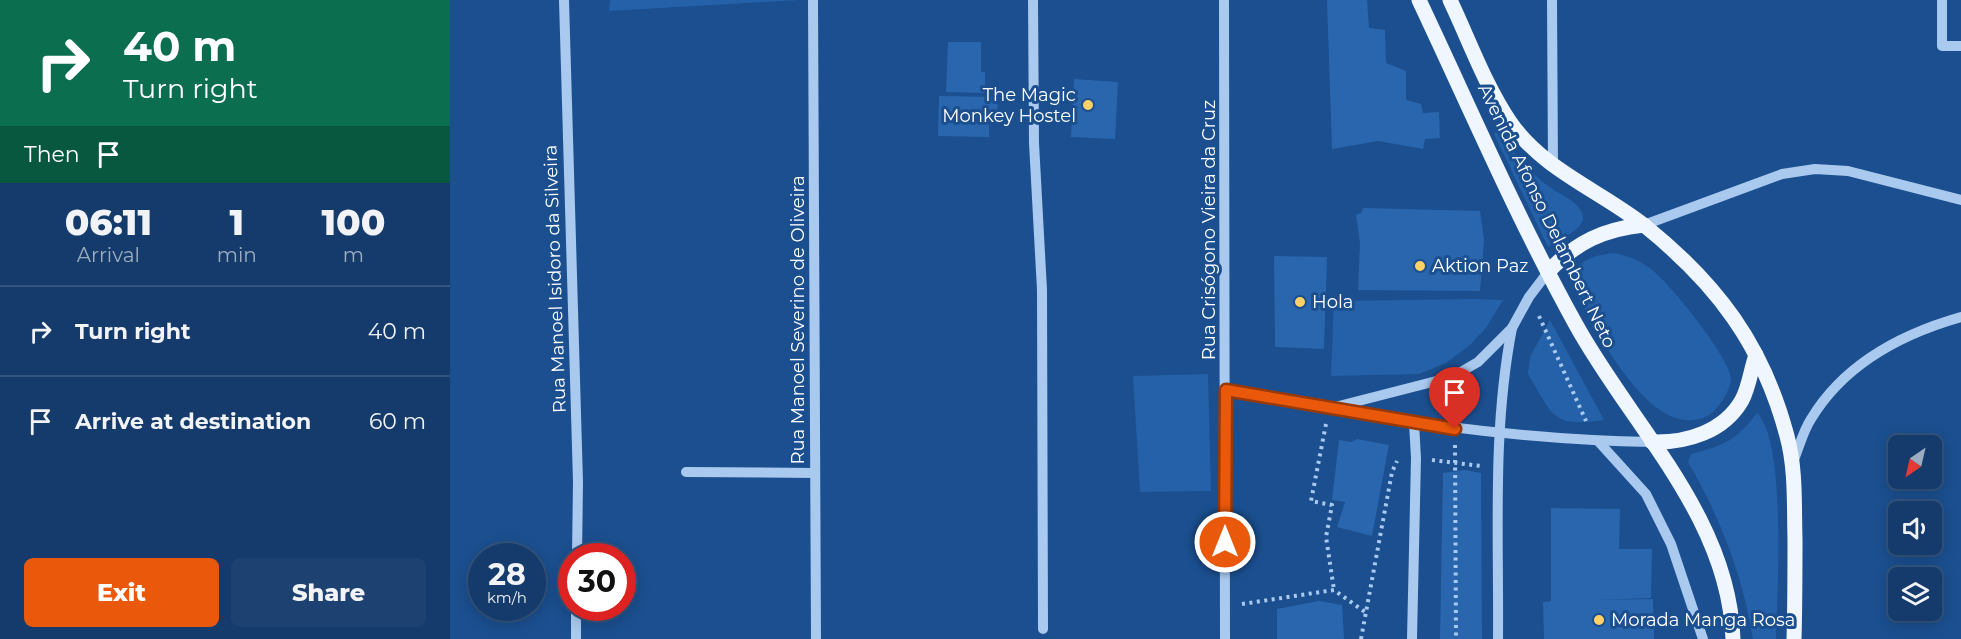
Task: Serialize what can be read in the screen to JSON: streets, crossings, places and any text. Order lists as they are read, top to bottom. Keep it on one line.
{"streets":{"main road":["Avenida Afonso Delambert Neto"],"street":["Rua Crisógono Vieira da Cruz","Rua Manoel Isidoro da Silveira","Rua Manoel Severino de Oliveira"]},"places":["The Magic Monkey Hostel","Aktion Paz","Hola","Morada Manga Rosa"],"north":"bottom left","page":{"turn":["40 m","Turn right"],"then":"Then","eta":["06:11","Arrival","1","min","100","m"],"list":[{"name":"Turn right","value":"40 m"},{"name":"Arrive at destination","value":"60 m"}],"speed":"28 km/h","limit":"30","buttons":["Exit","Share"]}}
